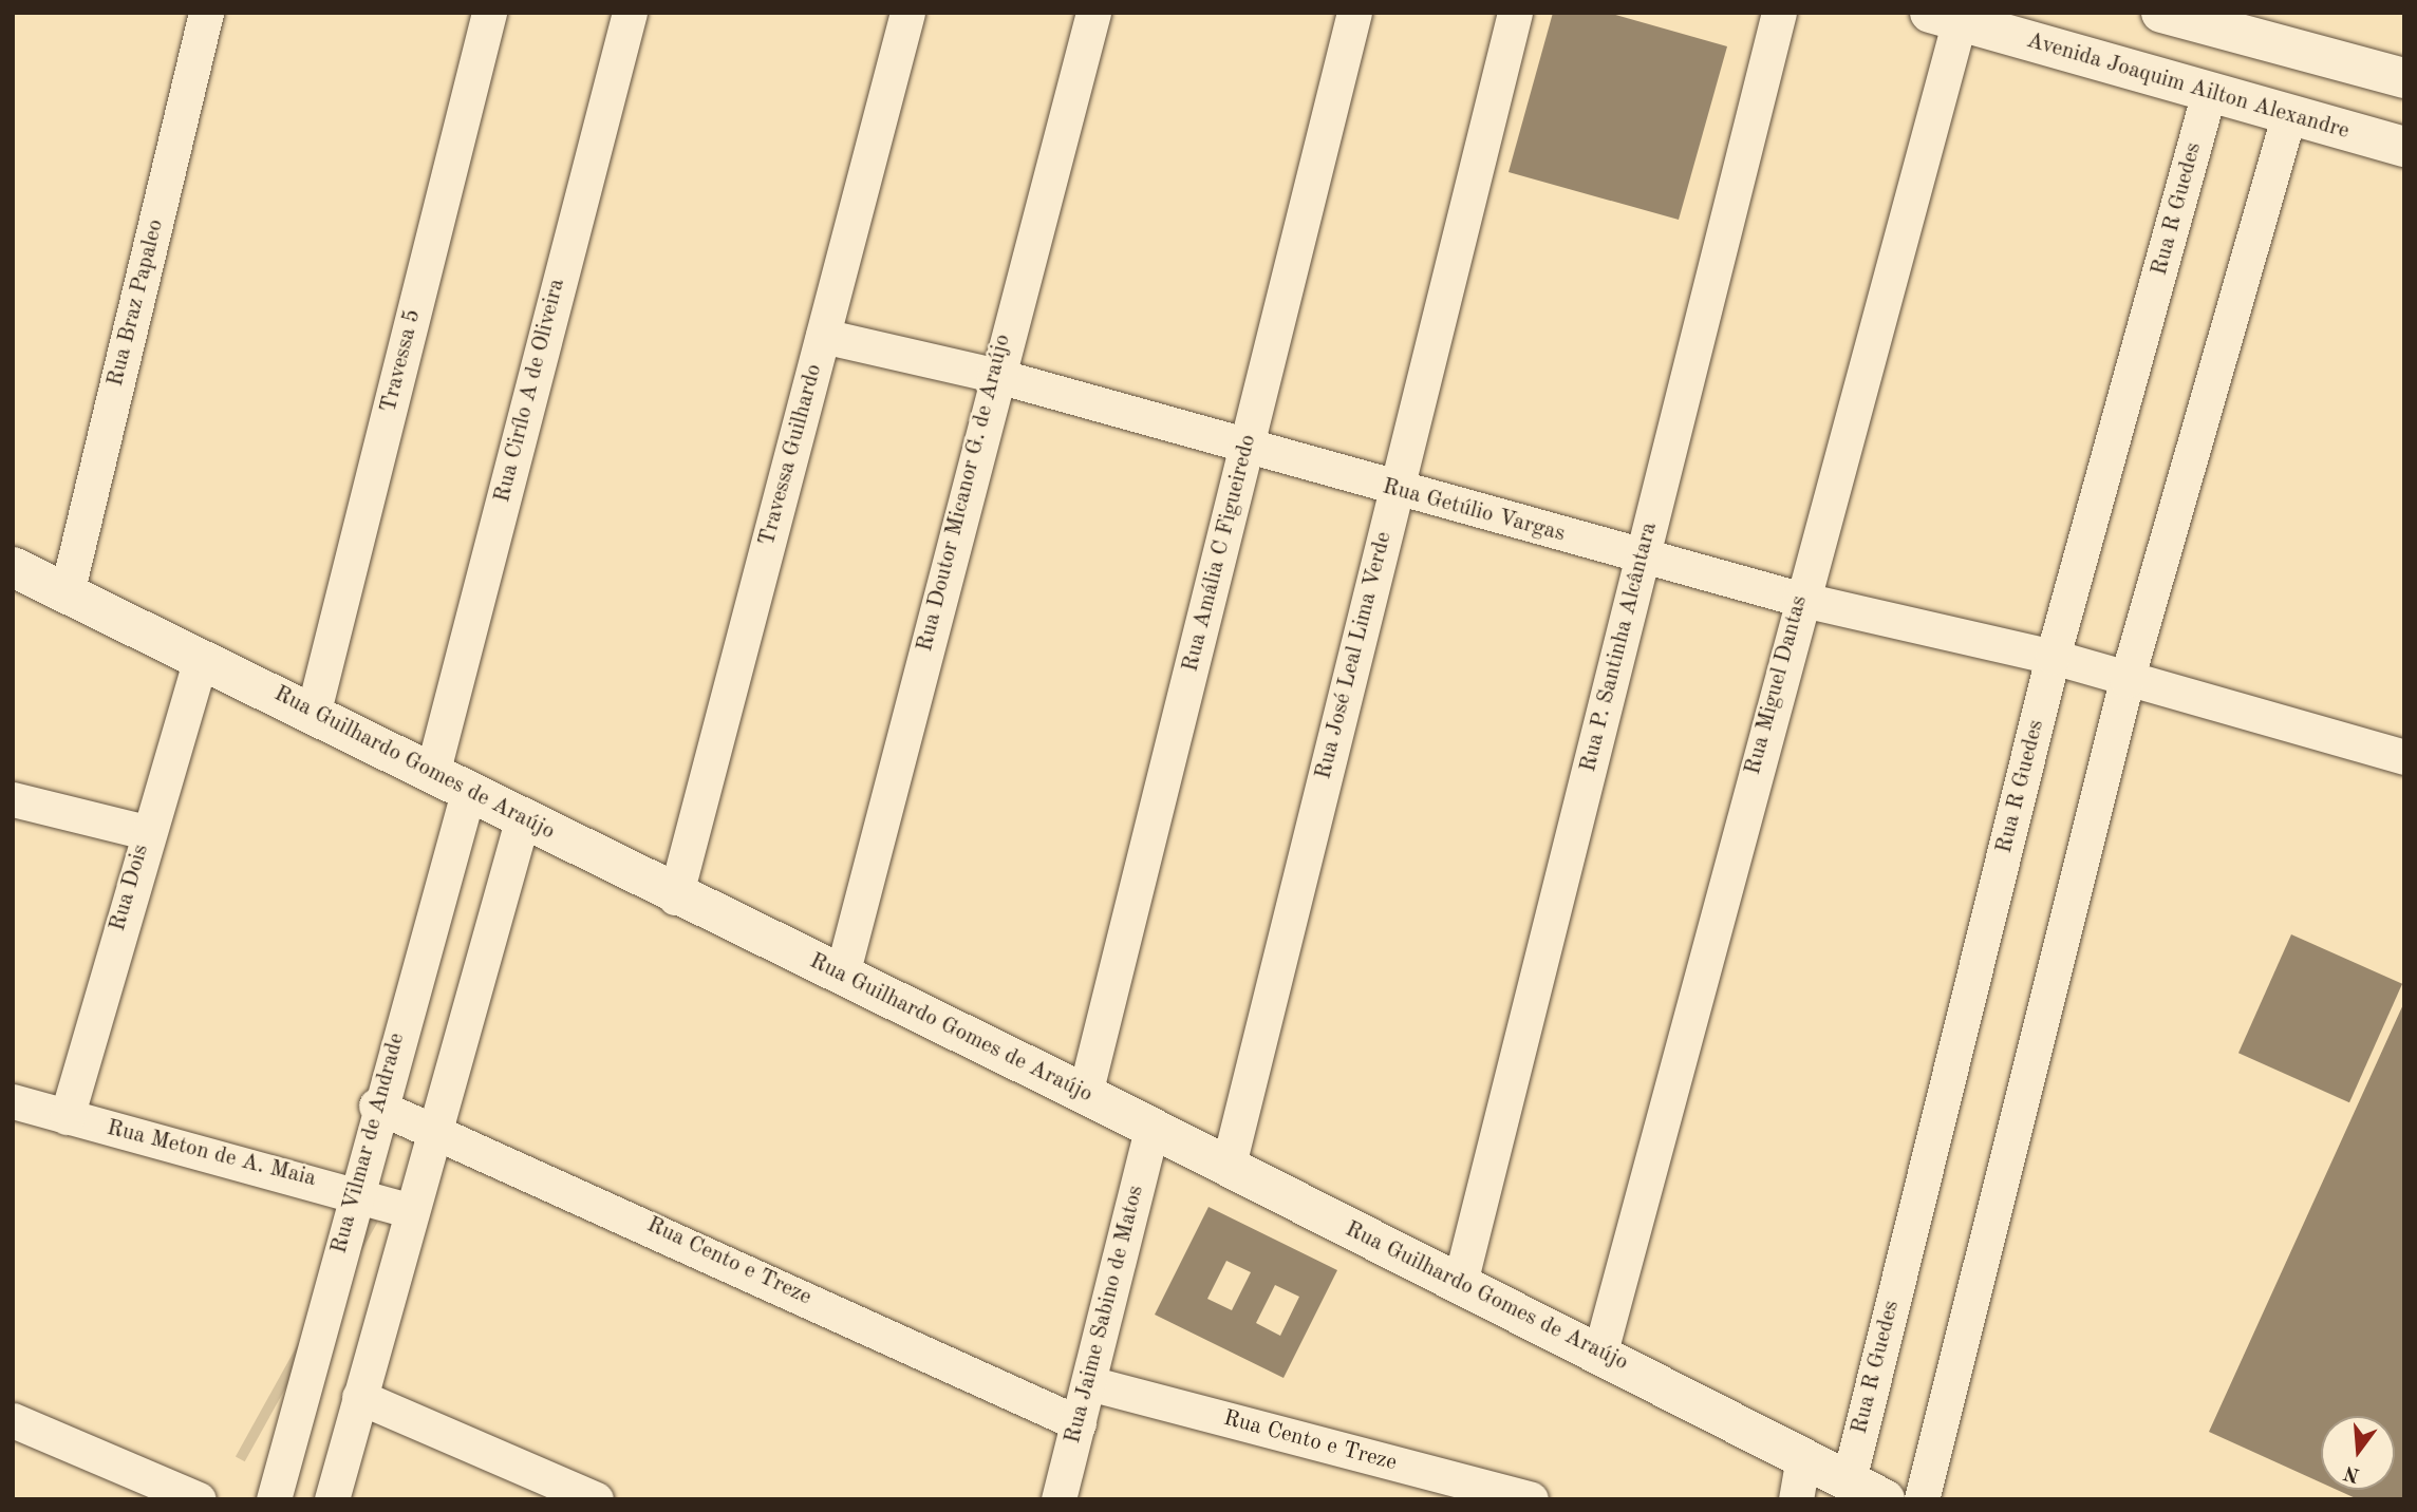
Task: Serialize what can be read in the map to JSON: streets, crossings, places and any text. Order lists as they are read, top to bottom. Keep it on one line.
{"streets":{"street":["Avenida Joaquim Ailton Alexandre","Rua R Guedes","Rua Braz Papaleo","Travessa 5","Rua Cirílo A de Oliveira","Travessa Guilhardo","Rua Doutor Micanor G. de Araújo","Rua Getúlio Vargas","Rua Amália C Figueiredo","Rua P. Santinha Alcântara","Rua José Leal Lima Verde","Rua Miguel Dantas","Rua Guilhardo Gomes de Araújo","Rua Dois","Rua Vilmar de Andrade","Rua Meton de A. Maia","Rua Cento e Treze","Rua Jaime Sabino de Matos"]},"crossings":[["Avenida Joaquim Ailton Alexandre","Rua R Guedes"],["Avenida Joaquim Ailton Alexandre","Rua Miguel Dantas"],["Rua R Guedes","Rua Getúlio Vargas"],["Rua R Guedes","Rua Guilhardo Gomes de Araújo"],["Rua Braz Papaleo","Rua Guilhardo Gomes de Araújo"],["Travessa 5","Rua Guilhardo Gomes de Araújo"],["Rua Cirílo A de Oliveira","Rua Guilhardo Gomes de Araújo"],["Travessa Guilhardo","Rua Getúlio Vargas"],["Travessa Guilhardo","Rua Guilhardo Gomes de Araújo"],["Rua Doutor Micanor G. de Araújo","Rua Getúlio Vargas"],["Rua Doutor Micanor G. de Araújo","Rua Guilhardo Gomes de Araújo"],["Rua Getúlio Vargas","Rua Amália C Figueiredo"],["Rua Getúlio Vargas","Rua P. Santinha Alcântara"],["Rua Getúlio Vargas","Rua José Leal Lima Verde"],["Rua Getúlio Vargas","Rua Miguel Dantas"],["Rua Amália C Figueiredo","Rua Guilhardo Gomes de Araújo"],["Rua P. Santinha Alcântara","Rua Guilhardo Gomes de Araújo"],["Rua José Leal Lima Verde","Rua Guilhardo Gomes de Araújo"],["Rua Miguel Dantas","Rua Guilhardo Gomes de Araújo"],["Rua Guilhardo Gomes de Araújo","Rua Dois"],["Rua Guilhardo Gomes de Araújo","Rua Vilmar de Andrade"],["Rua Guilhardo Gomes de Araújo","Rua Jaime Sabino de Matos"],["Rua Dois","Rua Meton de A. Maia"],["Rua Vilmar de Andrade","Rua Meton de A. Maia"],["Rua Vilmar de Andrade","Rua Cento e Treze"],["Rua Cento e Treze","Rua Jaime Sabino de Matos"]],"north":"bottom"}
